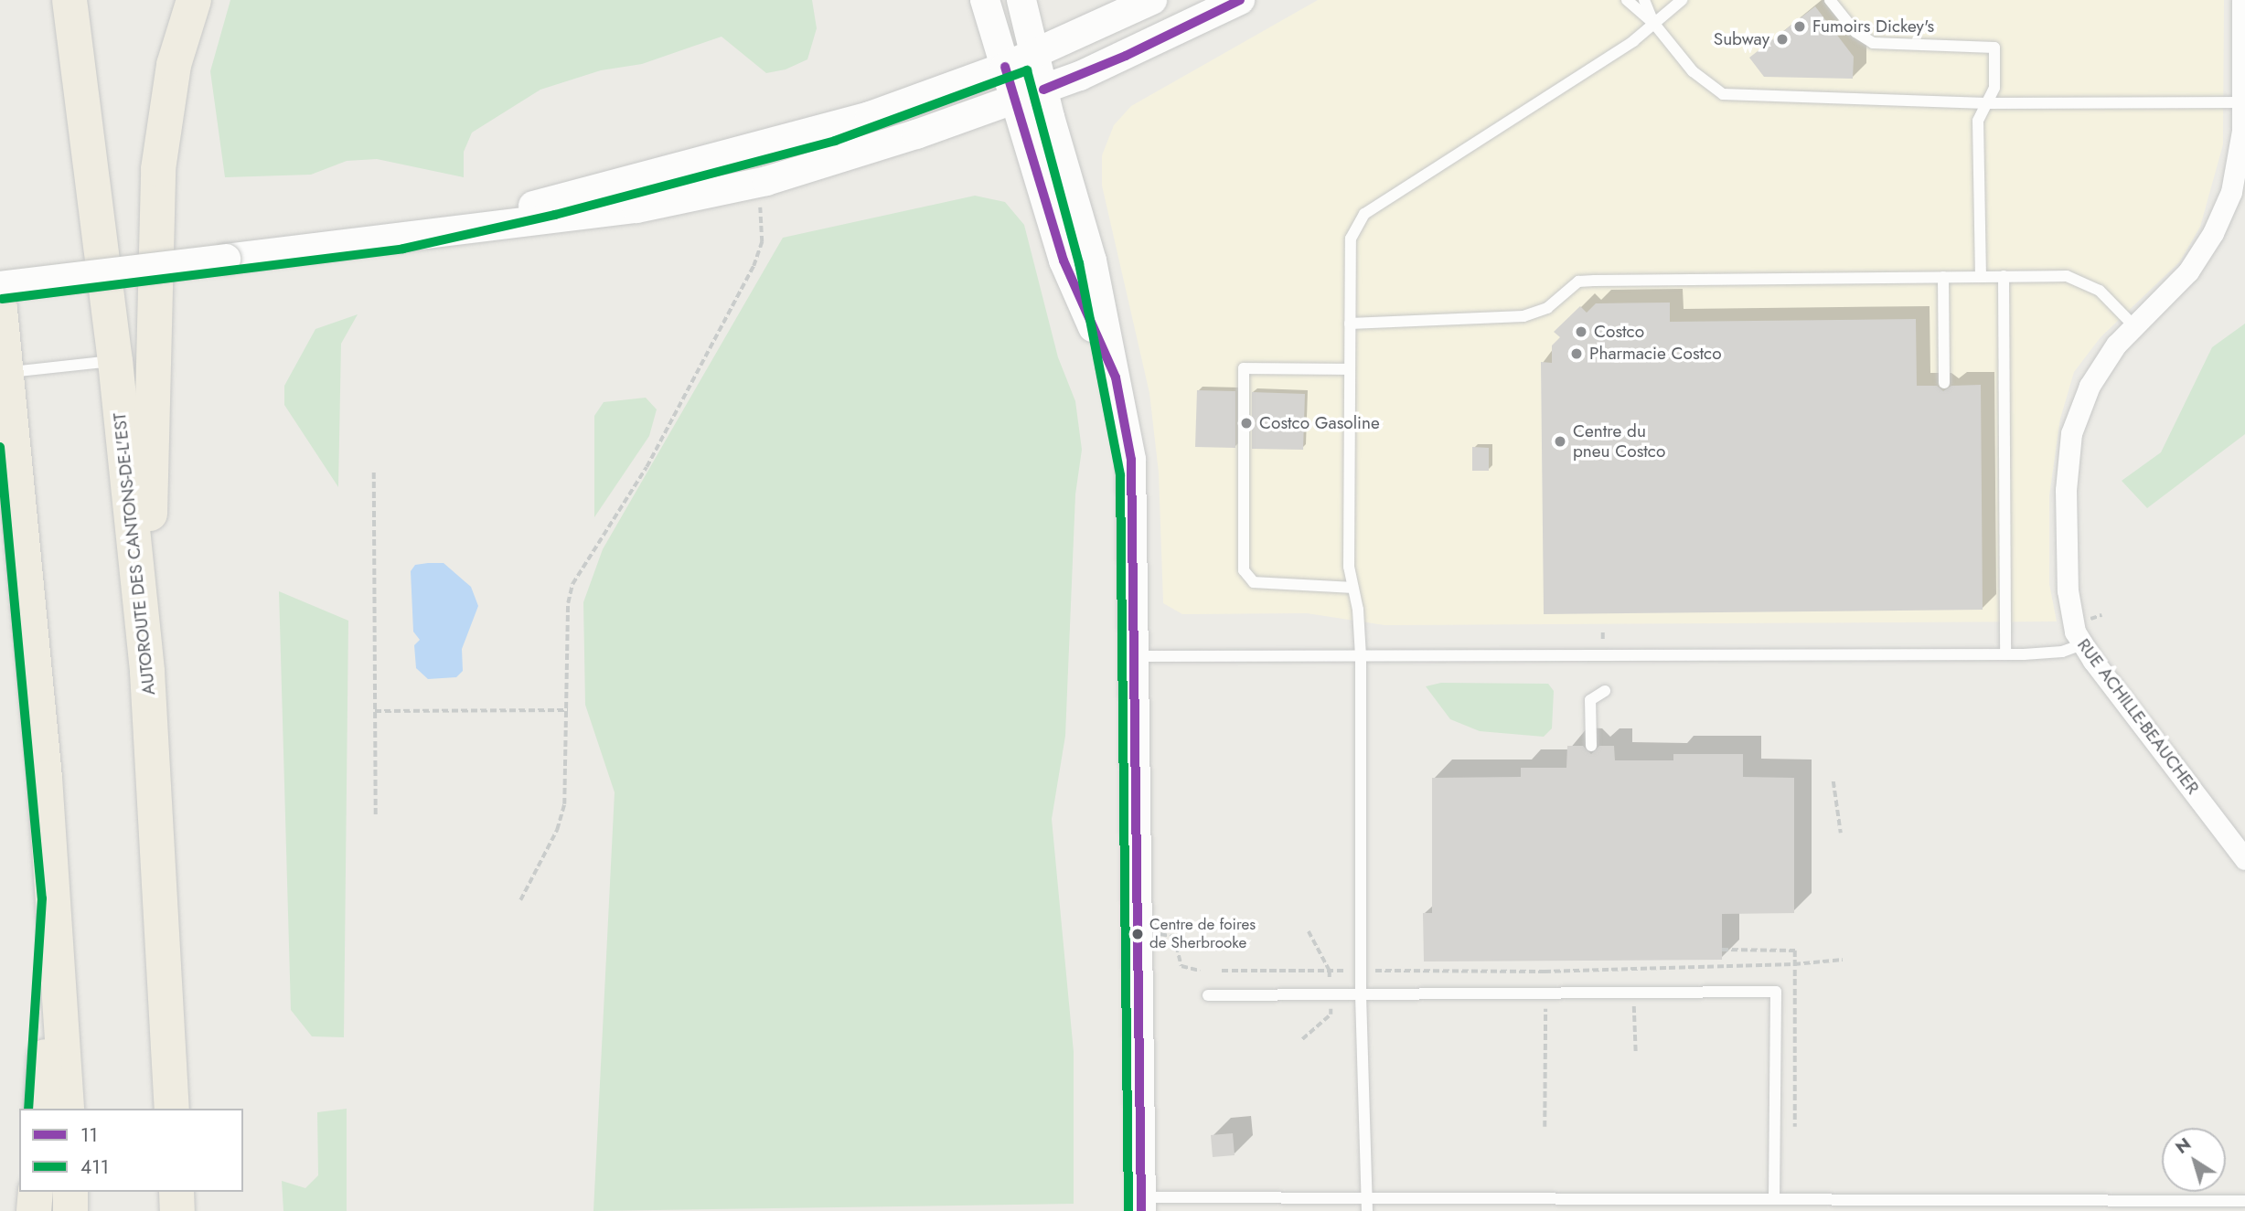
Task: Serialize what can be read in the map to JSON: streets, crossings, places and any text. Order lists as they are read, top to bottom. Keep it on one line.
{"streets":{"highway":["AUTOROUTE DES CANTONS-DE-L'EST"],"street":["RUE ACHILLE-BEAUCHER"]},"places":["Fumoirs Dickey's","Subway","Costco","Pharmacie Costco","Costco Gasoline","Centre du pneu Costco","Centre de foires de Sherbrooke"],"lines":["transit line 11","transit line 411"],"legend":["11","411"],"north":"top left"}
